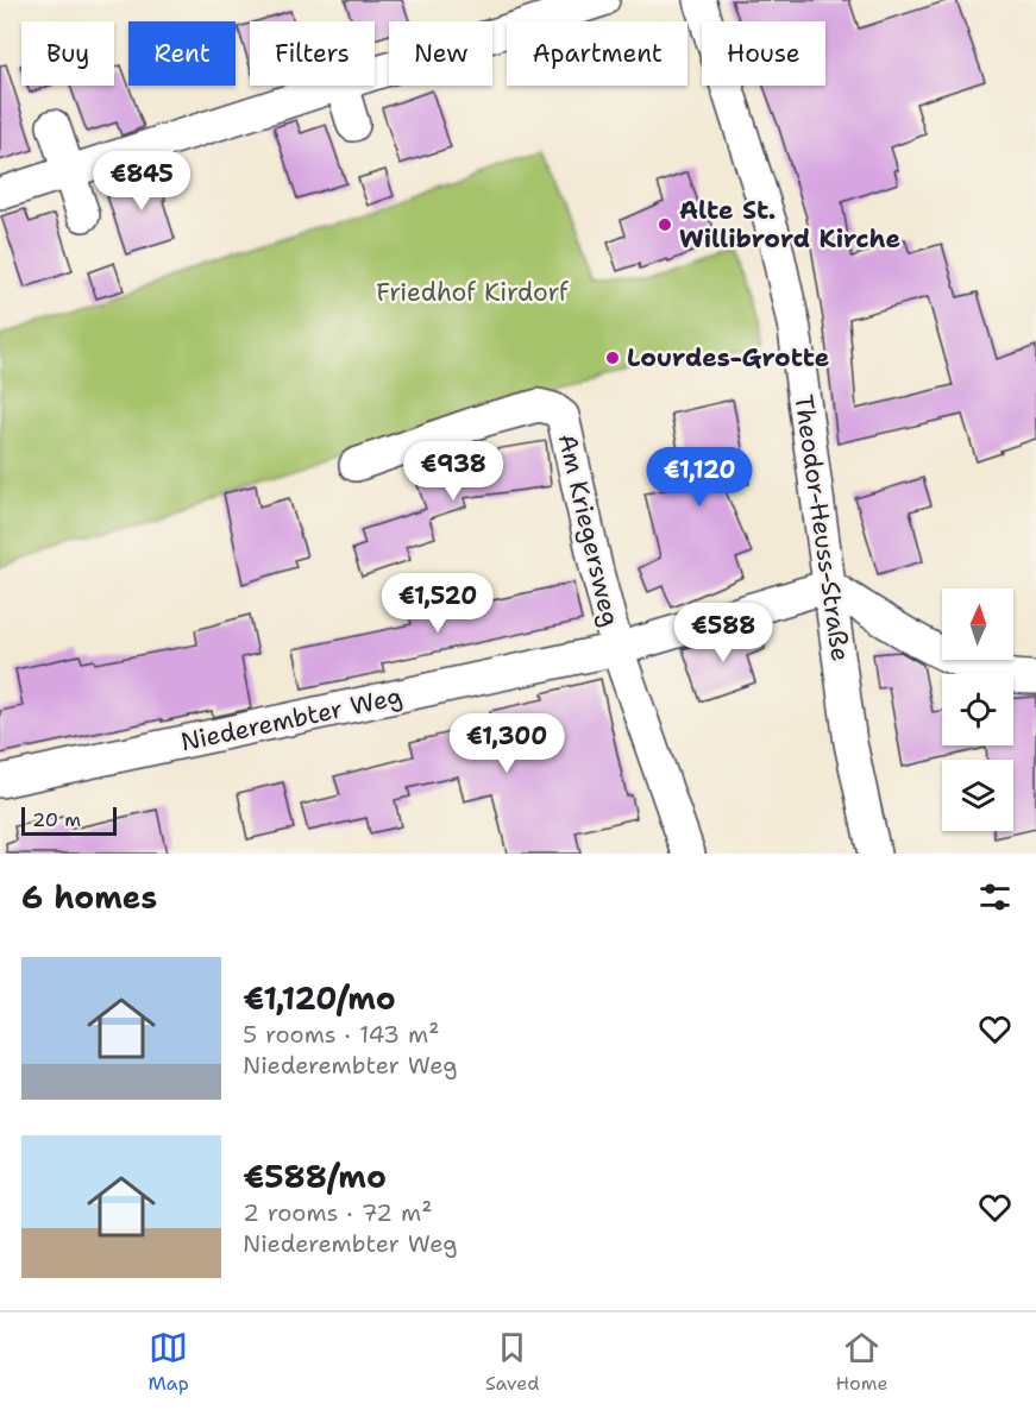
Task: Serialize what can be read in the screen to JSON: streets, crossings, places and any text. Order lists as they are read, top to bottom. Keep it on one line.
{"streets":{"street":["Theodor-Heuss-Straße","Am Kriegersweg","Niederembter Weg"]},"crossings":[["Theodor-Heuss-Straße","Niederembter Weg"],["Am Kriegersweg","Niederembter Weg"]],"parks":["Friedhof Kirdorf"],"places":["Alte St. Willibrord Kirche","Lourdes-Grotte"],"scale_bar":"20 m","north":"top","page":{"chip":["Buy","Rent","Filters","New","Apartment","House"],"price":["€845","€938","€1,120","€1,520","€588","€1,300"],"scale":"20 m","heading":"6 homes","list":[{"name":"€1,120/mo","note":"5 rooms · 143 m² · Niederembter Weg"},{"name":"€588/mo","note":"2 rooms · 72 m² · Niederembter Weg"}],"tabs":["Map","Saved","Home"]}}
